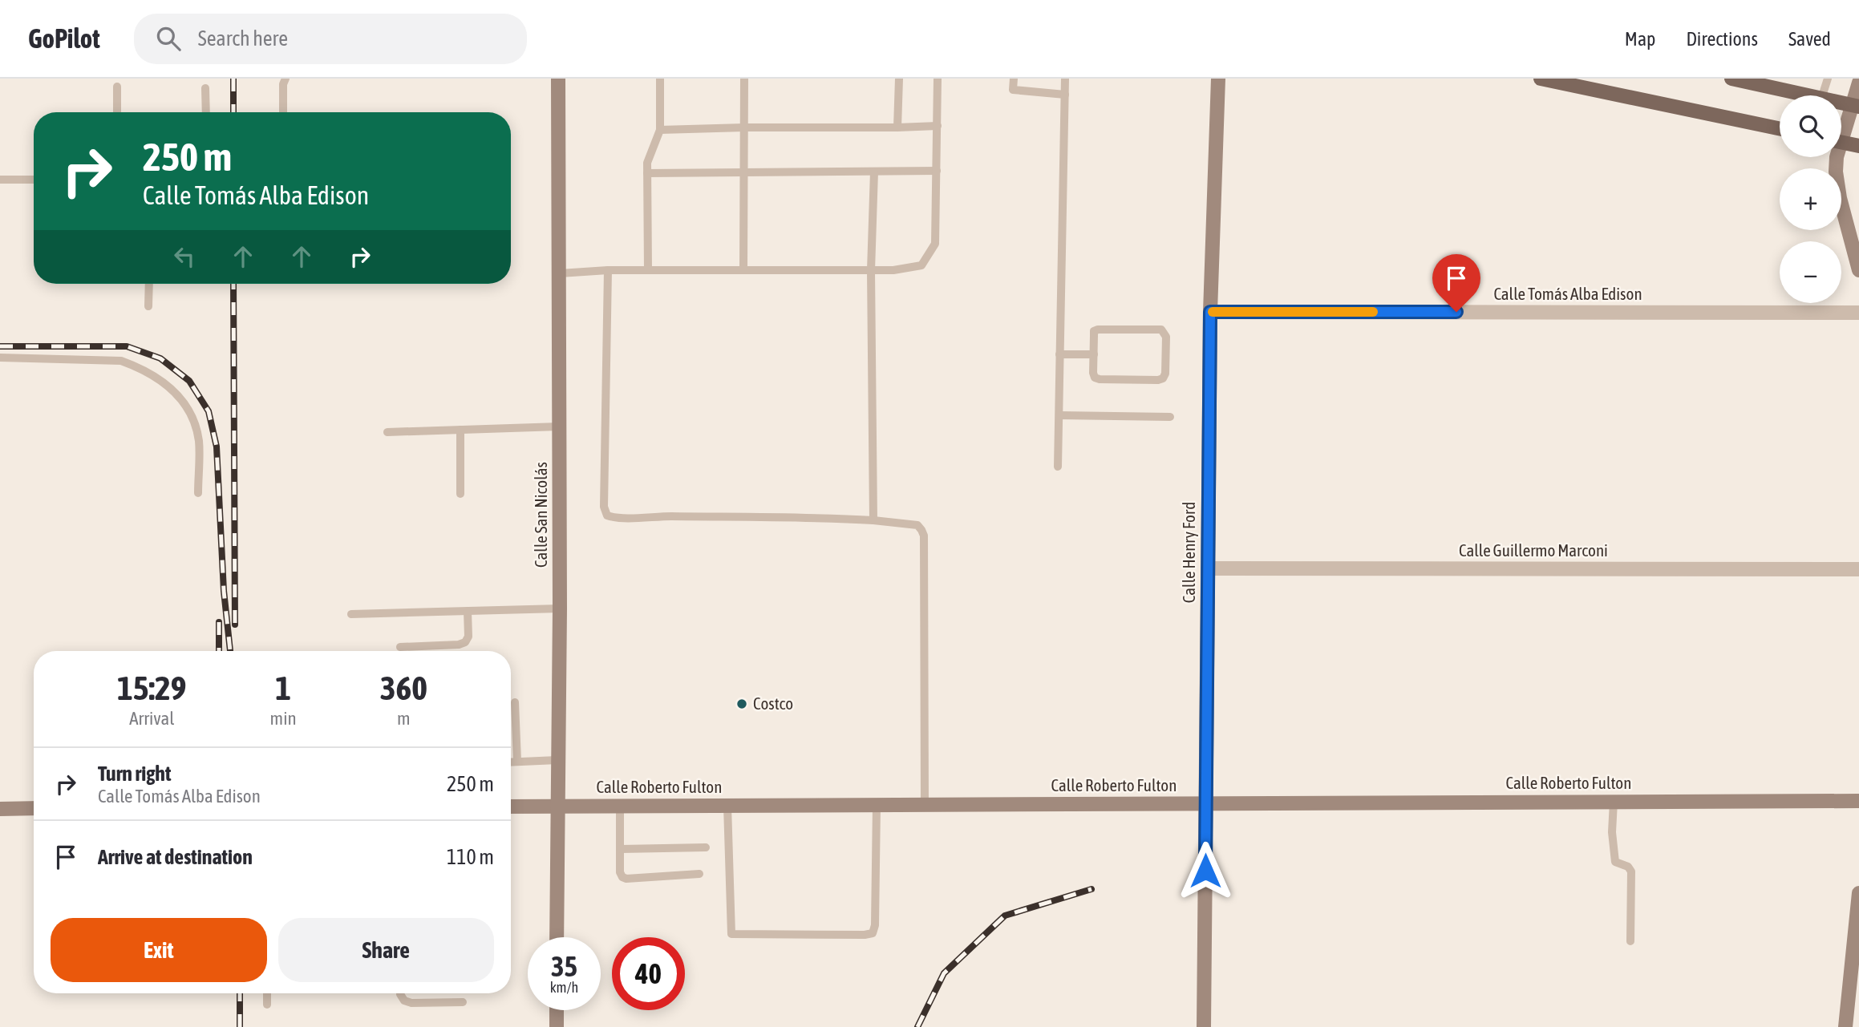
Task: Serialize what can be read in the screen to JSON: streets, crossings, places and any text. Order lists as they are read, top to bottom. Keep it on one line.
{"streets":{"street":["Calle Tomás Alba Edison","Calle San Nicolás","Calle Guillermo Marconi","Calle Henry Ford","Calle Roberto Fulton"]},"crossings":[["Calle Tomás Alba Edison","Calle Henry Ford"],["Calle San Nicolás","Calle Roberto Fulton"],["Calle Guillermo Marconi","Calle Henry Ford"],["Calle Henry Ford","Calle Roberto Fulton"]],"places":["Costco"],"page":{"header":"GoPilot","search":"Search here","nav":["Map","Directions","Saved"],"map_buttons":["+","−"],"turn":["250 m","Calle Tomás Alba Edison"],"eta":["15:29","Arrival","1","min","360","m"],"list":[{"name":"Turn right","note":"Calle Tomás Alba Edison","value":"250 m"},{"name":"Arrive at destination","value":"110 m"}],"buttons":["Exit","Share"],"speed":"35 km/h","limit":"40"}}
